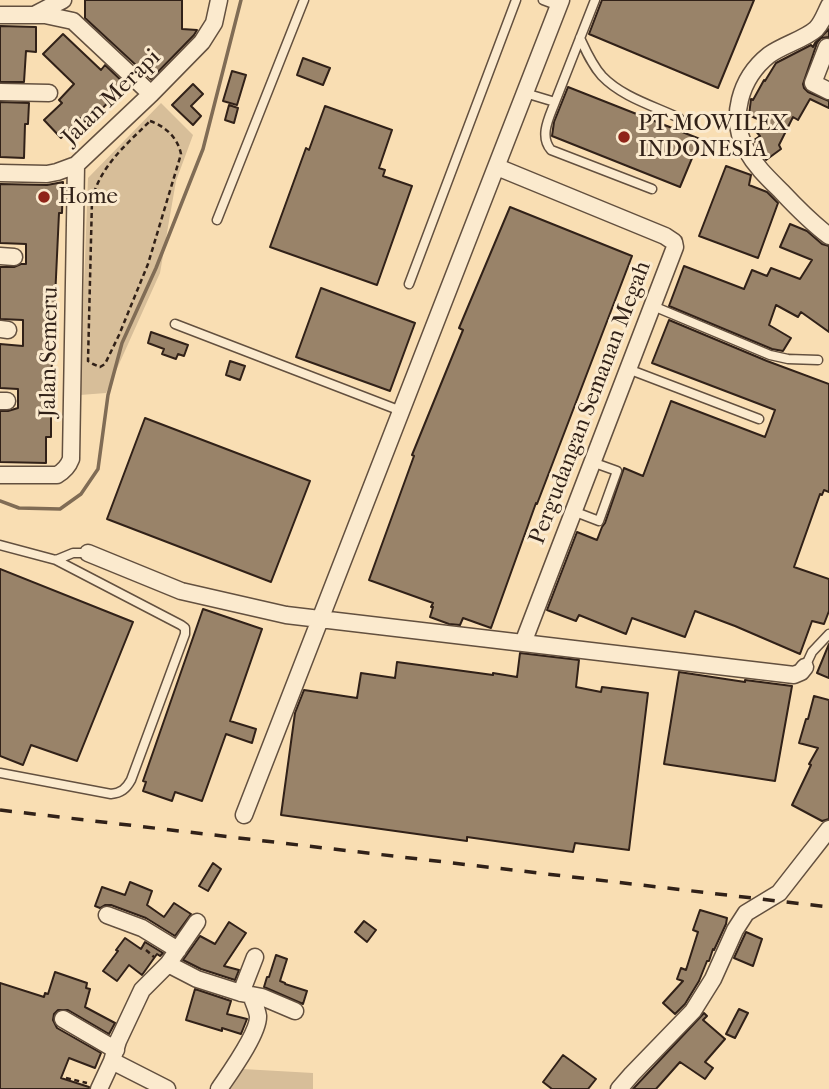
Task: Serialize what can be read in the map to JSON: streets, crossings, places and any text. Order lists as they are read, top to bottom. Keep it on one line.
{"streets":{"street":["Jalan Merapi","Jalan Semeru","Pergudangan Semanan Megah"]},"crossings":[["Jalan Merapi","Jalan Semeru"]],"places":["PT MOWILEX INDONESIA","Home"]}
